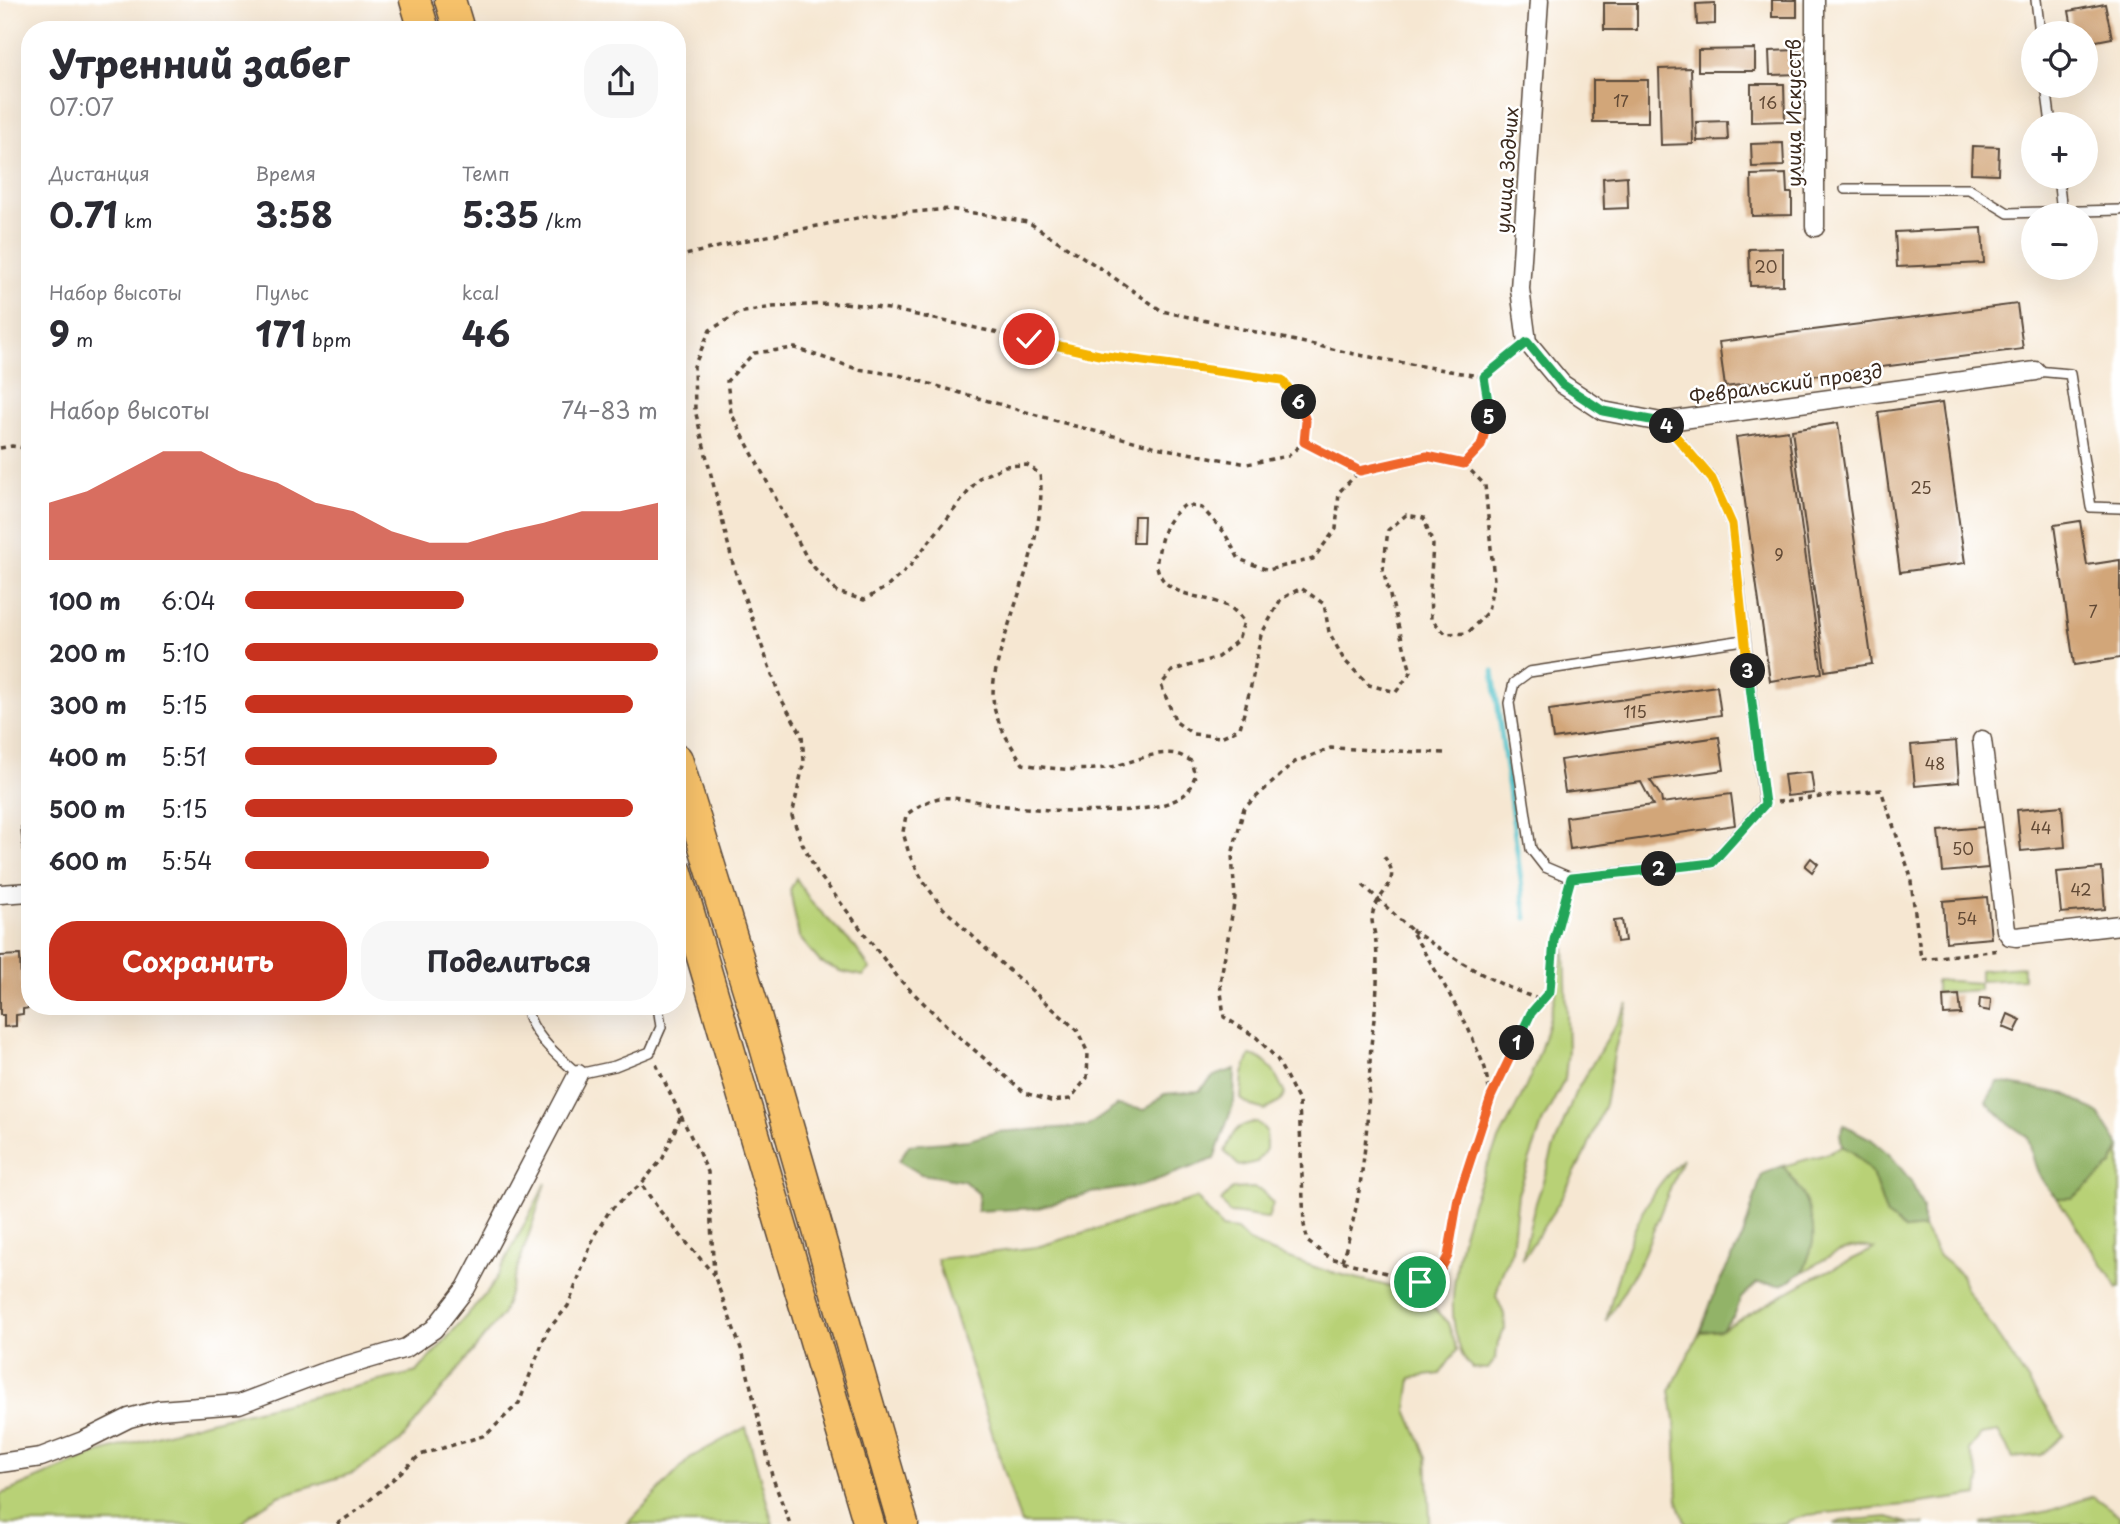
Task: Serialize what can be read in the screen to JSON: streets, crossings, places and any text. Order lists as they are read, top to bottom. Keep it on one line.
{"streets":{"street":["улица Искусств","улица Зодчих","Февральский проезд"]},"crossings":[["улица Зодчих","Февральский проезд"]],"house_numbers":["17","16","20","25","9","7","115","48","44","50","42","54"],"page":{"map_buttons":["+","−"],"heading":["Утренний забег","07:07"],"stats":[["Дистанция","0.71 km"],["Время","3:58"],["Темп","5:35 /km"],["Набор высоты","9 m"],["Пульс","171 bpm"],["kcal","46"]],"chart":["Набор высоты","74–83 m"],"pins":["6","5","4","3","2","1"],"list":[{"name":"100 m","note":"6:04"},{"name":"200 m","note":"5:10"},{"name":"300 m","note":"5:15"},{"name":"400 m","note":"5:51"},{"name":"500 m","note":"5:15"},{"name":"600 m","note":"5:54"}],"buttons":["Сохранить","Поделиться"]}}
